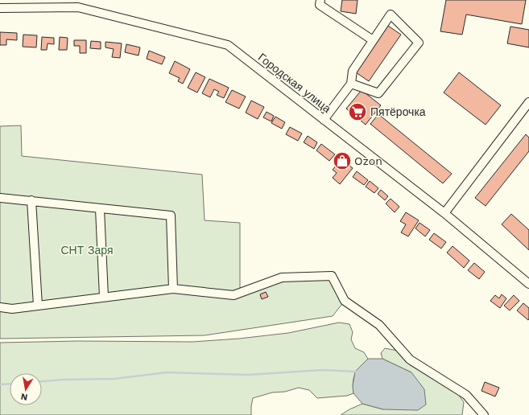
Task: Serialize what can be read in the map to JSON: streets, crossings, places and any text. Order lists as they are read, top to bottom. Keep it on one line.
{"streets":{"street":["Городская улица"]},"parks":["СНТ Заря"],"places":{"supermarket":["Пятёрочка"],"shop":["Ozon"]},"north":"bottom"}
